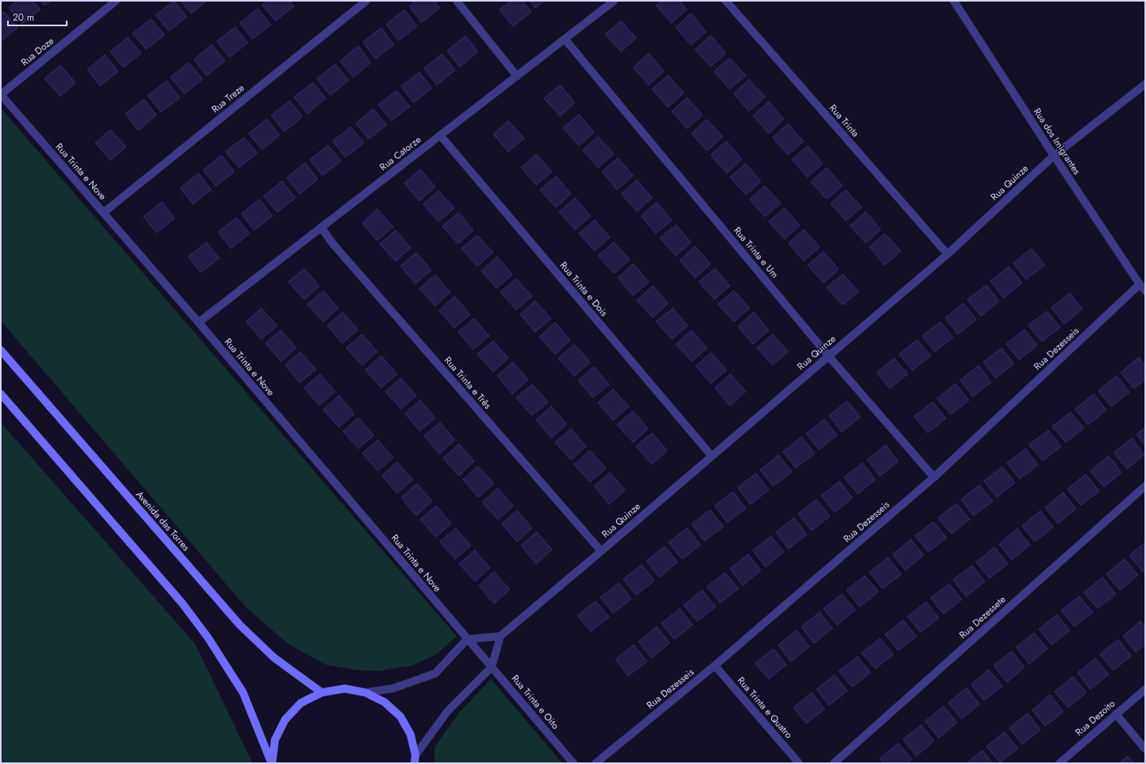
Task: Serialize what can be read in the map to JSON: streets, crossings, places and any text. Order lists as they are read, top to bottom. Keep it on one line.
{"streets":{"main road":["Avenida das Torres"],"street":["Rua Doze","Rua Treze","Rua Trinta","Rua dos Imigrantes","Rua Catorze","Rua Trinta e Nove","Rua Quinze","Rua Trinta e Um","Rua Trinta e Dois","Rua Dezesseis","Rua Trinta e Três","Rua Dezessete","Rua Trinta e Oito","Rua Trinta e Quatro","Rua Dezoito"]},"crossings":[["Rua Doze","Rua Trinta e Nove"],["Rua Treze","Rua Trinta e Nove"],["Rua Trinta","Rua Quinze"],["Rua dos Imigrantes","Rua Quinze"],["Rua dos Imigrantes","Rua Dezesseis"],["Rua Catorze","Rua Trinta e Nove"],["Rua Catorze","Rua Trinta e Um"],["Rua Catorze","Rua Trinta e Dois"],["Rua Catorze","Rua Trinta e Três"],["Rua Trinta e Nove","Rua Trinta e Oito"],["Rua Quinze","Rua Trinta e Um"],["Rua Quinze","Rua Trinta e Dois"],["Rua Quinze","Rua Trinta e Três"],["Rua Trinta e Um","Rua Dezesseis"],["Rua Dezesseis","Rua Trinta e Quatro"]],"scale_bar":"20 m"}
